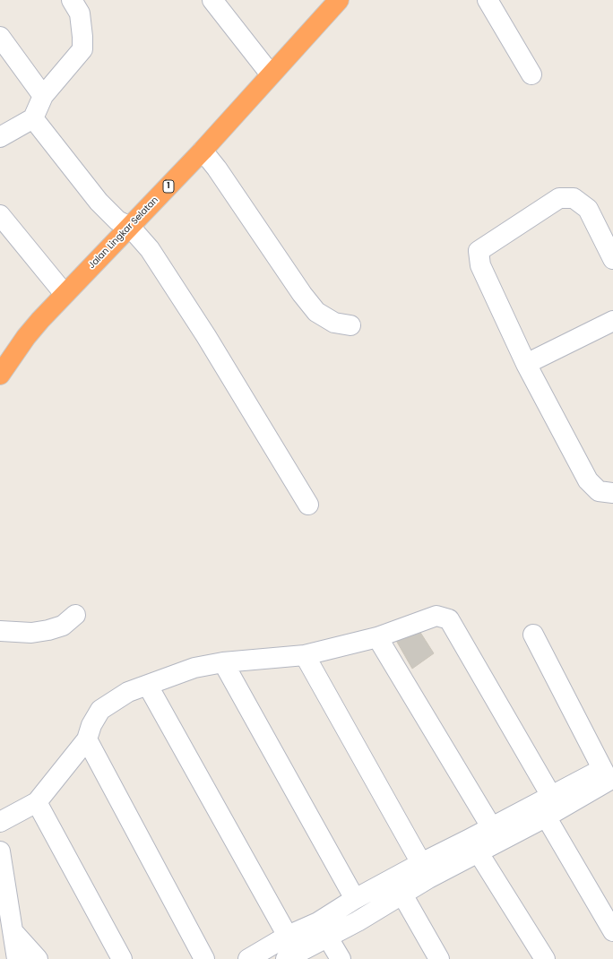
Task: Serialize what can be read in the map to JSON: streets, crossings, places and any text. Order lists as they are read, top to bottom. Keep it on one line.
{"streets":{"highway":["1","Jalan Lingkar Selatan"]}}
